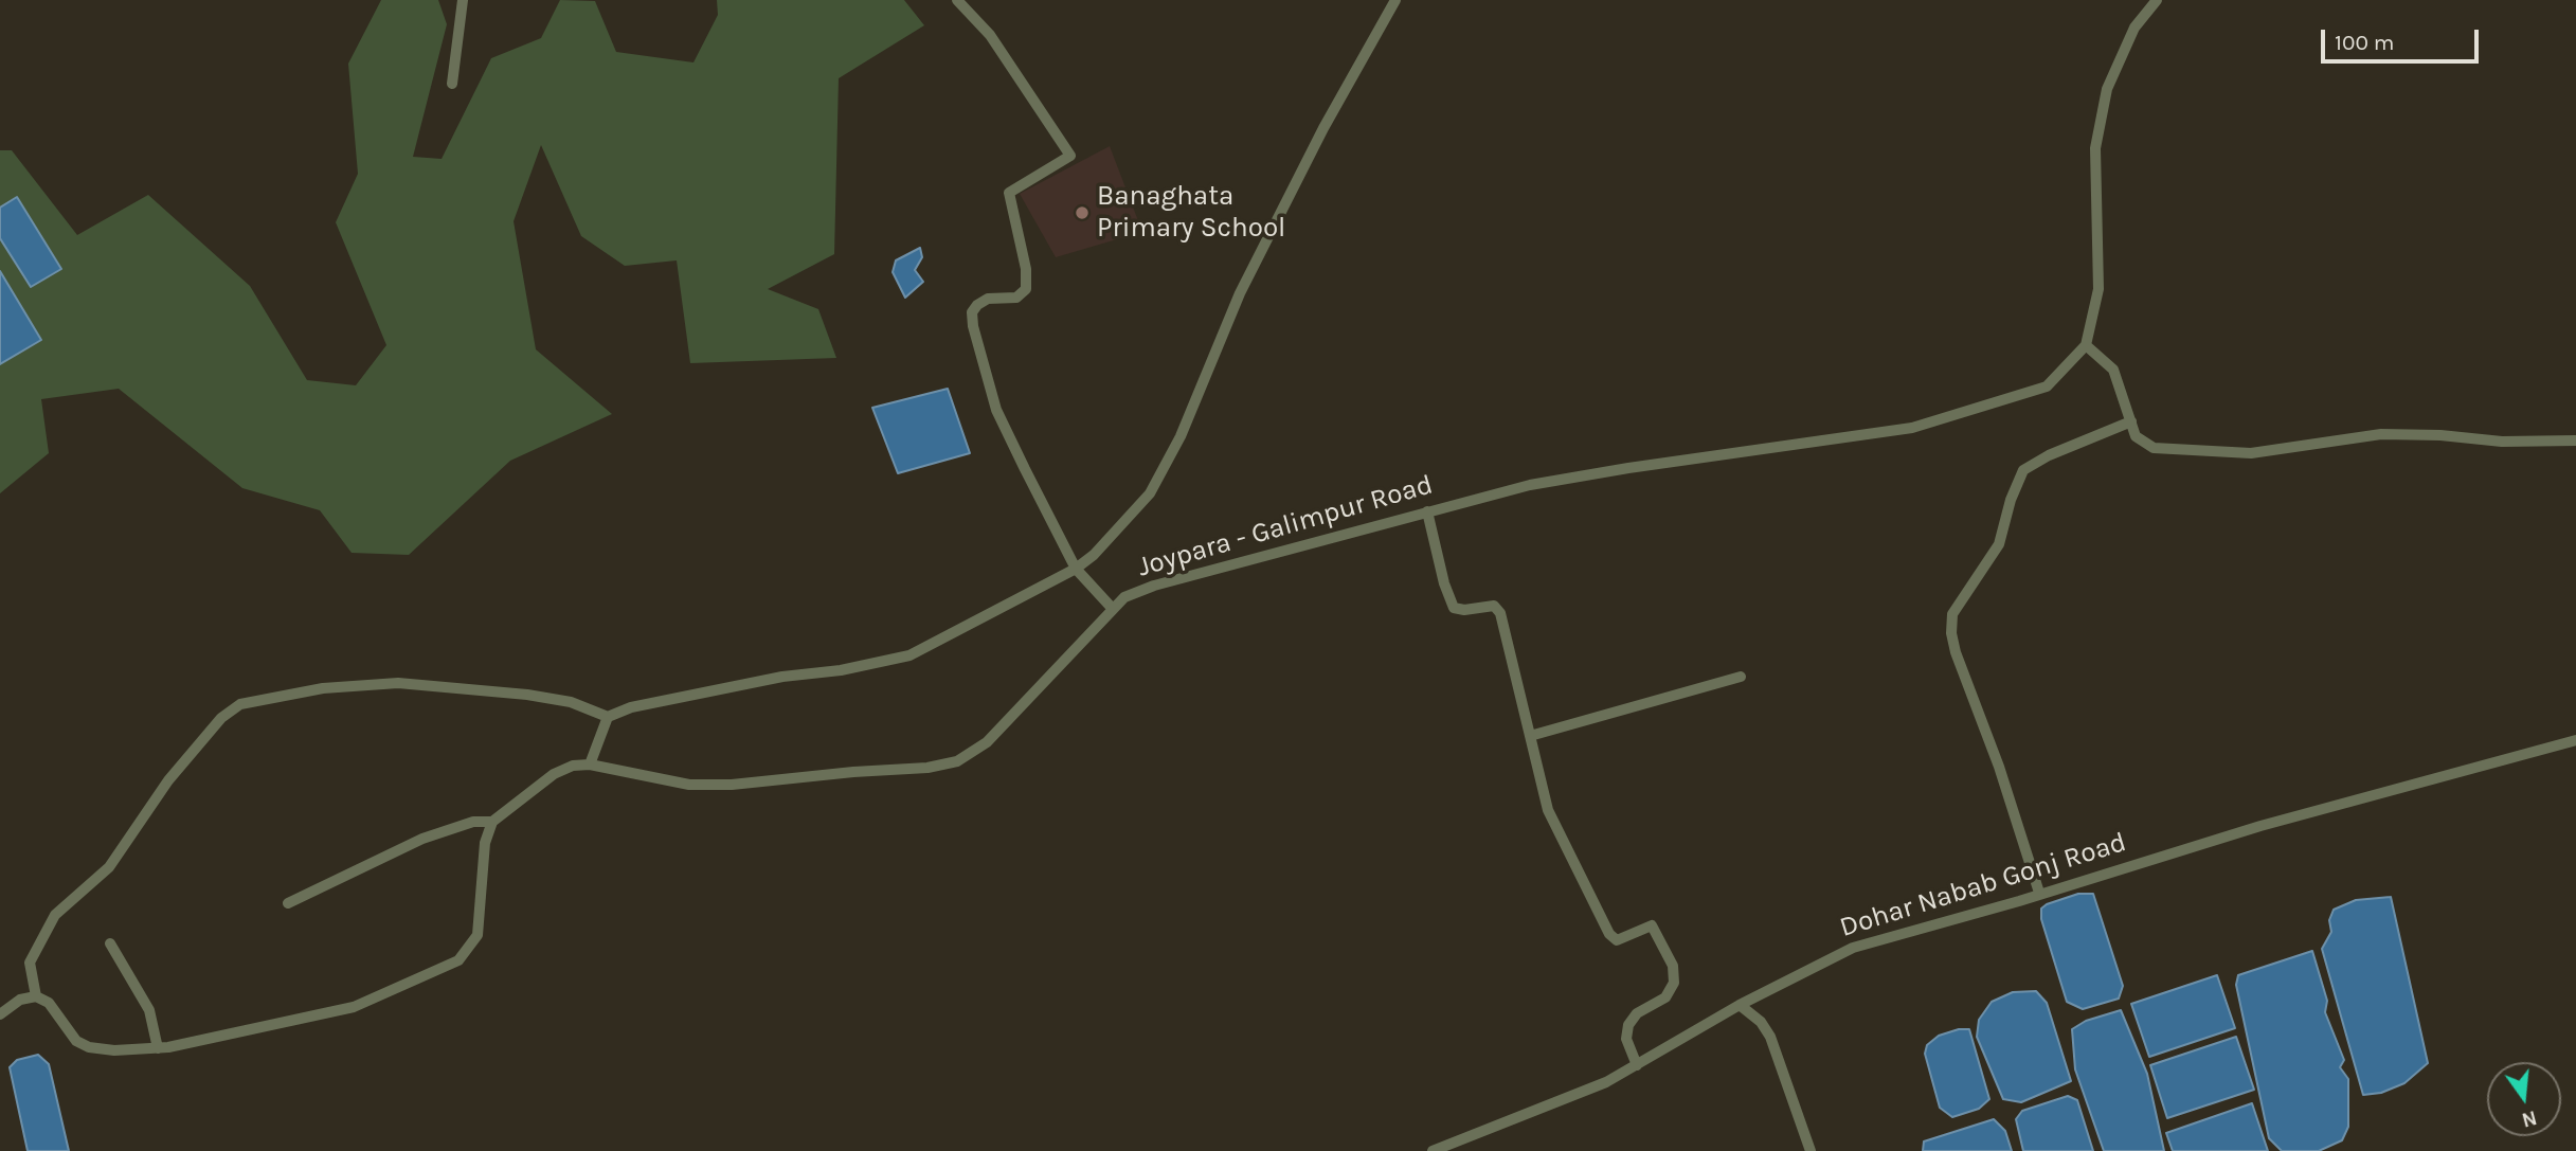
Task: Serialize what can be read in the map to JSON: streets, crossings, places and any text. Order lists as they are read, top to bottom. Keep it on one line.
{"streets":{"street":["Joypara - Galimpur Road","Dohar Nabab Gonj Road"]},"places":["Banaghata Primary School"],"scale_bar":"100 m","north":"bottom"}
